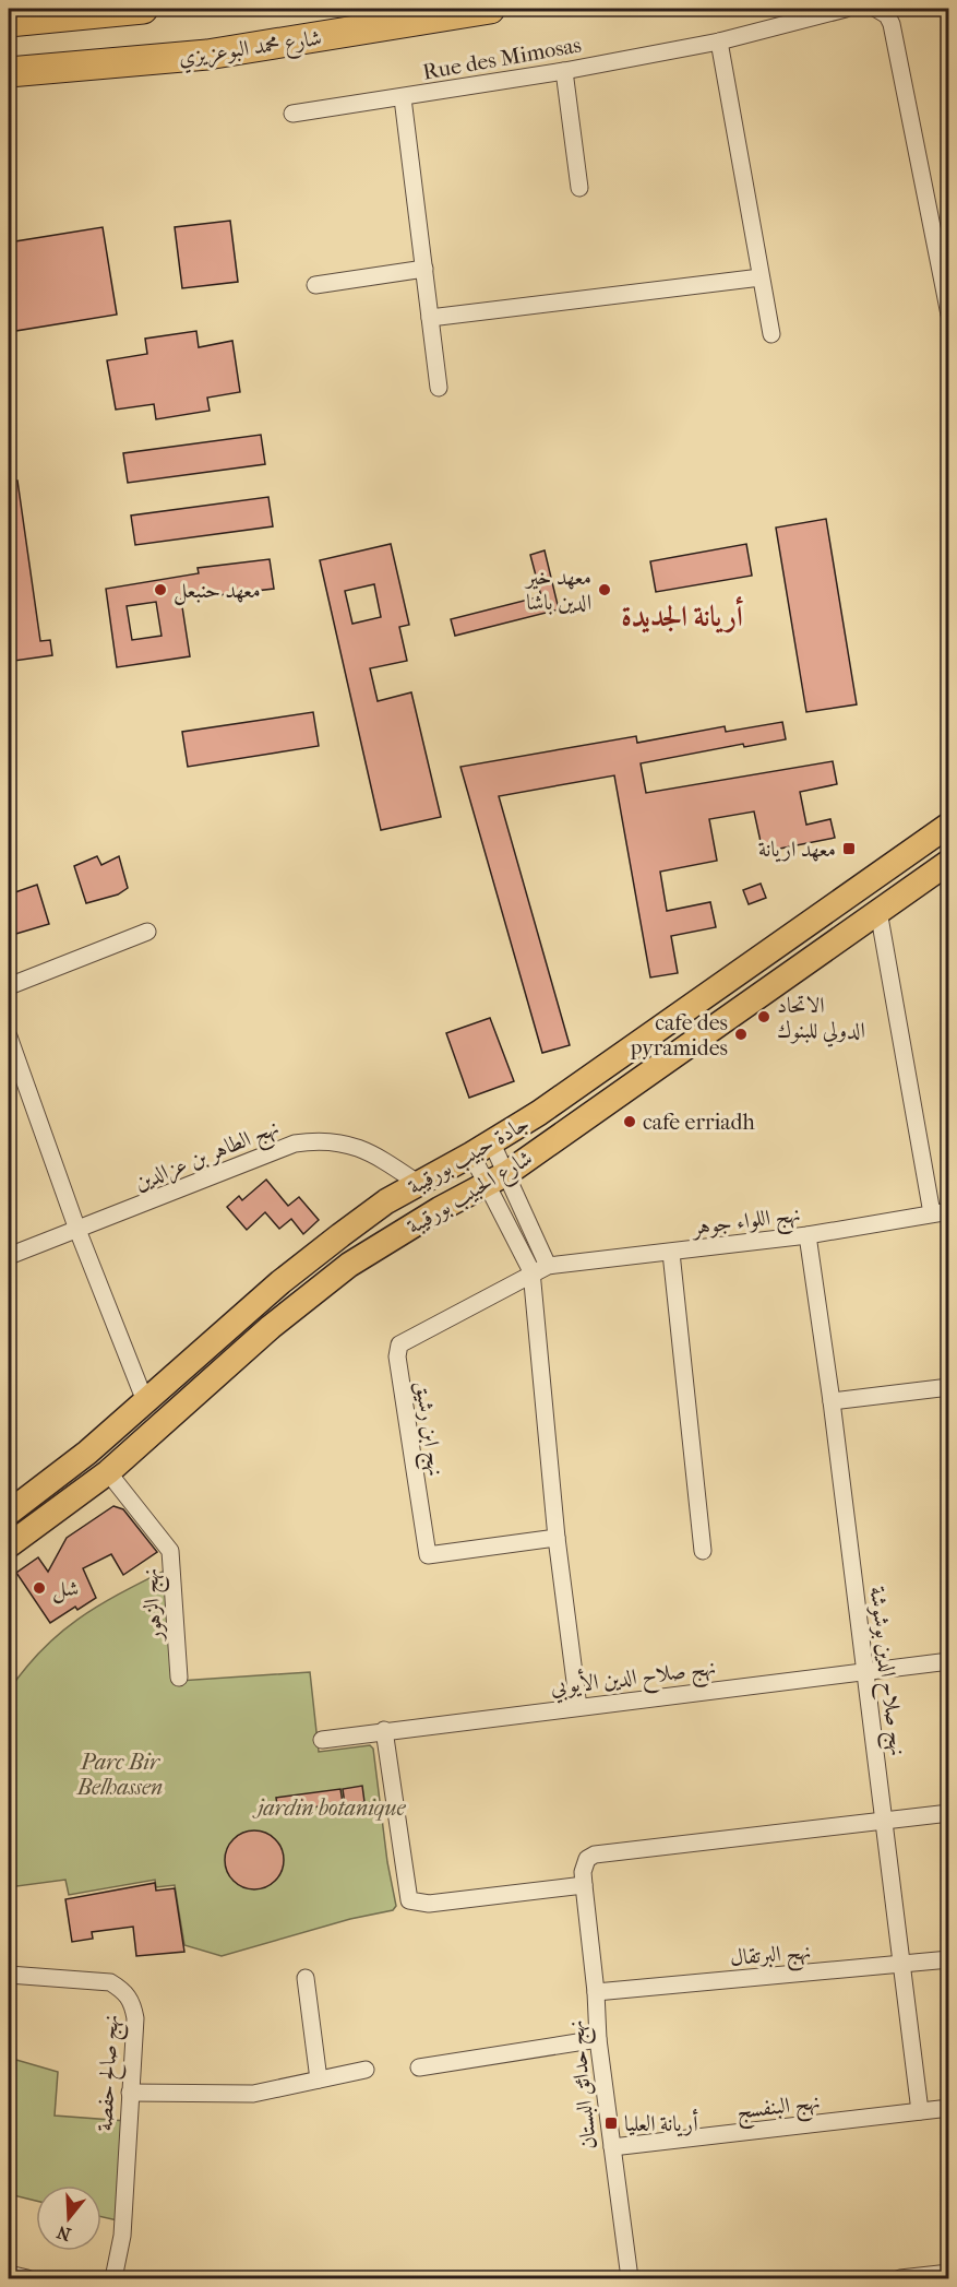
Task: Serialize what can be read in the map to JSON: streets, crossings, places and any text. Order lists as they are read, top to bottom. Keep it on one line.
{"streets":{"highway":["شارع محمد البوعزيزي"],"main road":["جادة حبيب بورقيبة","شارع الحبيب بورقيبة"],"street":["Rue des Mimosas","نهج الطاهر بن عزالدين","نهج اللواء جوهر","نهج ابن رشيق","نهج الزهور","نهج صلاح الدين بوشوشة","نهج صلاح الدين الأيوبي","نهج البرتقال","نهج صالح حفصة","نهج حدائق البستان","نهج البنفسج"]},"crossings":[["نهج الطاهر بن عزالدين","جادة حبيب بورقيبة"],["شارع الحبيب بورقيبة","نهج الزهور"],["نهج اللواء جوهر","نهج ابن رشيق"],["نهج اللواء جوهر","نهج صلاح الدين بوشوشة"],["نهج صلاح الدين بوشوشة","نهج صلاح الدين الأيوبي"],["نهج صلاح الدين بوشوشة","نهج البرتقال"],["نهج صلاح الدين بوشوشة","نهج البنفسج"],["نهج البرتقال","نهج حدائق البستان"],["نهج حدائق البستان","نهج البنفسج"]],"districts":["أريانة الجديدة"],"parks":["Parc Bir Belhassen","jardin botanique"],"places":{"other":["معهد حنبعل","معهد خير الدين باشا","الاتحاد الدولي للبنوك","cafe des pyramides","cafe erriadh","شل"],"transit":["معهد اريانة","أريانة العليا"]},"north":"bottom"}
